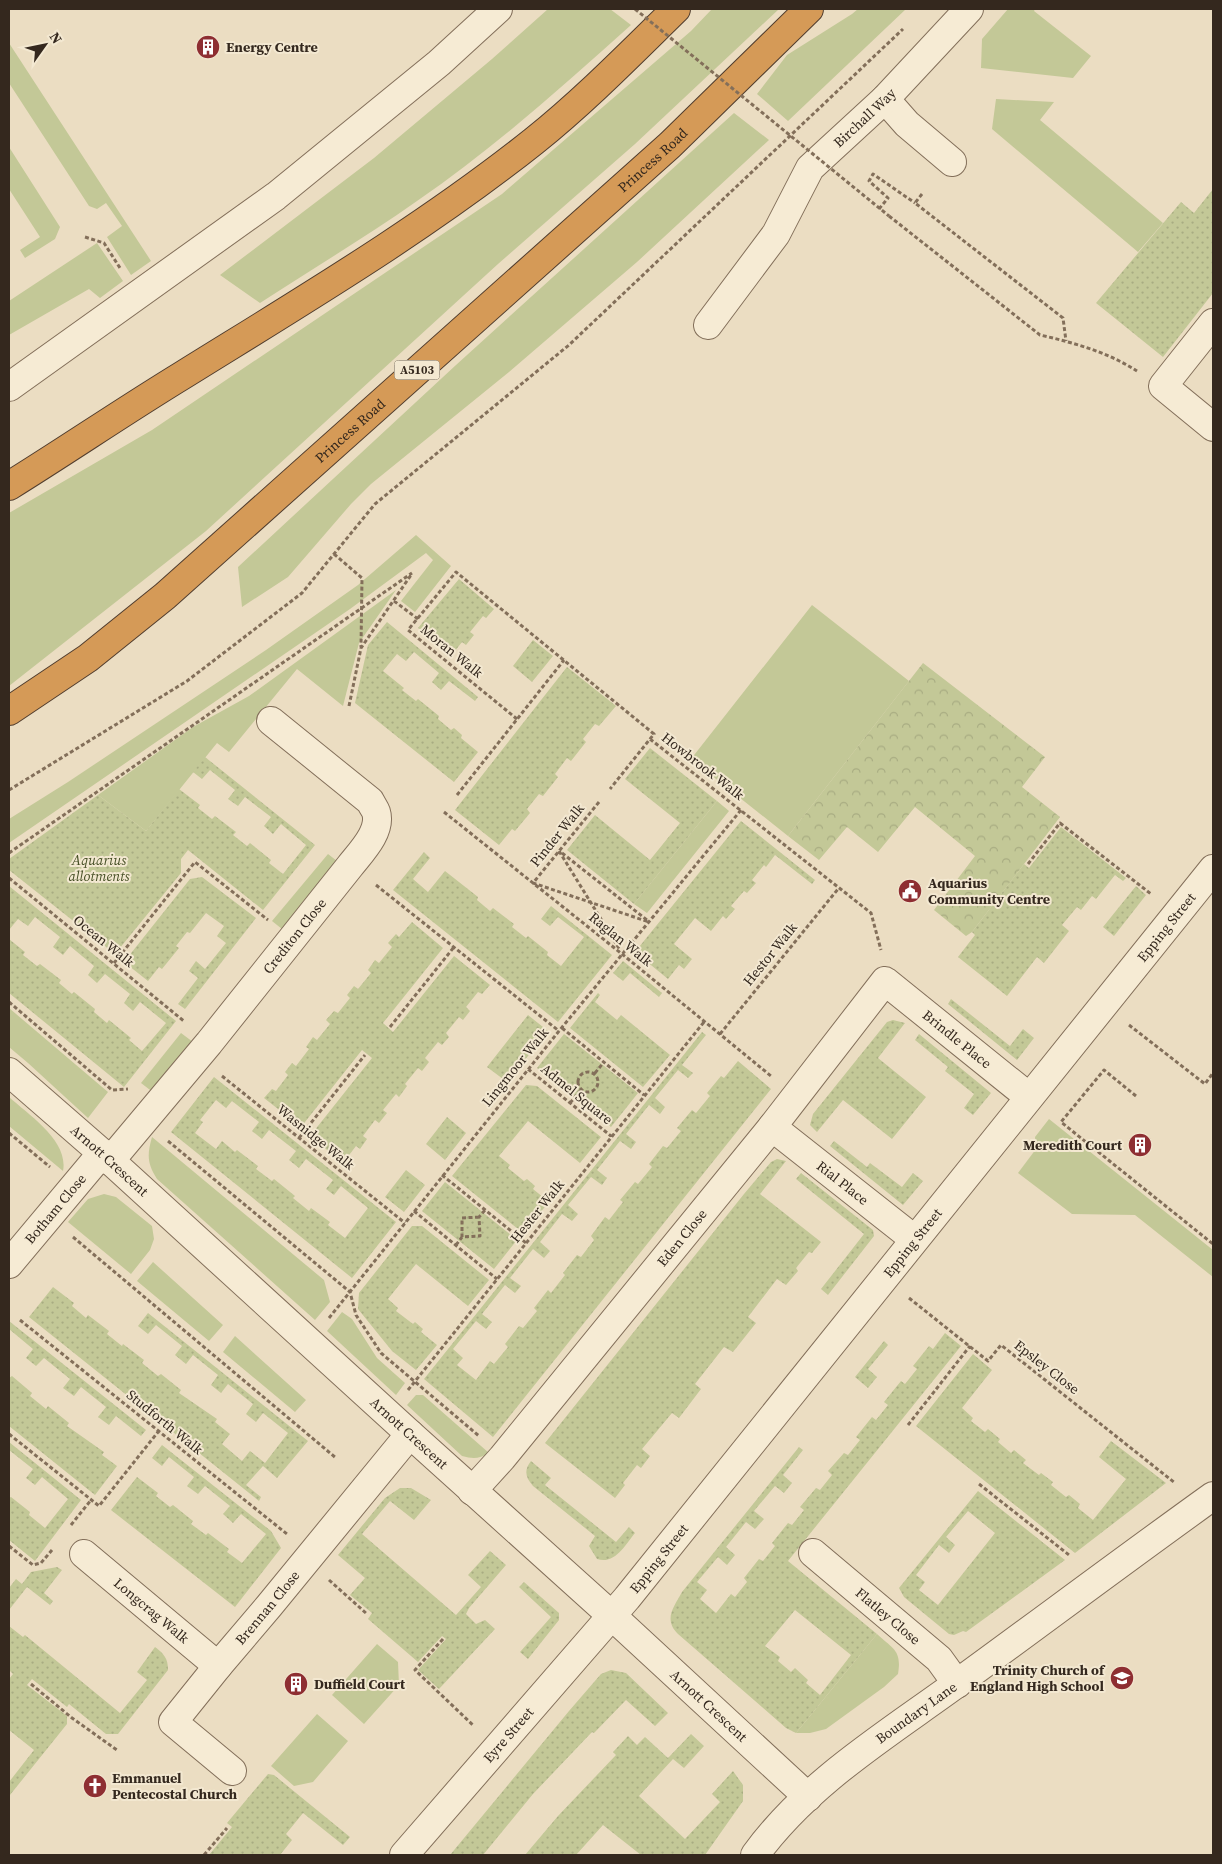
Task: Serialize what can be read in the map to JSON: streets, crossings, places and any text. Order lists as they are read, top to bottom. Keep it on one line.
{"streets":{"highway":["Princess Road","A5103"],"street":["Birchall Way","Epping Street","Crediton Close","Brindle Place","Arnott Crescent","Rial Place","Botham Close","Eden Close","Brennan Close","Longcrag Walk","Flatley Close","Boundary Lane","Eyre Street"],"path":["Moran Walk","Howbrook Walk","Pinder Walk","Raglan Walk","Ocean Walk","Hestor Walk","Lingmoor Walk","Admel Square","Wasnidge Walk","Hester Walk","Epsley Close","Studforth Walk"]},"crossings":[["Howbrook Walk","Hestor Walk"],["Howbrook Walk","Brindle Place"],["Howbrook Walk","Lingmoor Walk"],["Howbrook Walk","Eden Close"],["Pinder Walk","Raglan Walk"],["Epping Street","Brindle Place"],["Epping Street","Arnott Crescent"],["Epping Street","Rial Place"],["Epping Street","Eyre Street"],["Crediton Close","Arnott Crescent"],["Crediton Close","Botham Close"],["Raglan Walk","Hestor Walk"],["Raglan Walk","Lingmoor Walk"],["Raglan Walk","Hester Walk"],["Brindle Place","Eden Close"],["Lingmoor Walk","Admel Square"],["Lingmoor Walk","Wasnidge Walk"],["Lingmoor Walk","Arnott Crescent"],["Admel Square","Hester Walk"],["Arnott Crescent","Botham Close"],["Arnott Crescent","Hester Walk"],["Arnott Crescent","Eden Close"],["Arnott Crescent","Brennan Close"],["Arnott Crescent","Boundary Lane"],["Arnott Crescent","Eyre Street"],["Rial Place","Eden Close"],["Brennan Close","Longcrag Walk"],["Flatley Close","Boundary Lane"]],"parks":["Aquarius allotments"],"places":{"building":["Energy Centre","Meredith Court","Duffield Court"],"public building":["Aquarius Community Centre"],"school or university":["Trinity Church of England High School"],"church":["Emmanuel Pentecostal Church"]},"north":"top right"}
